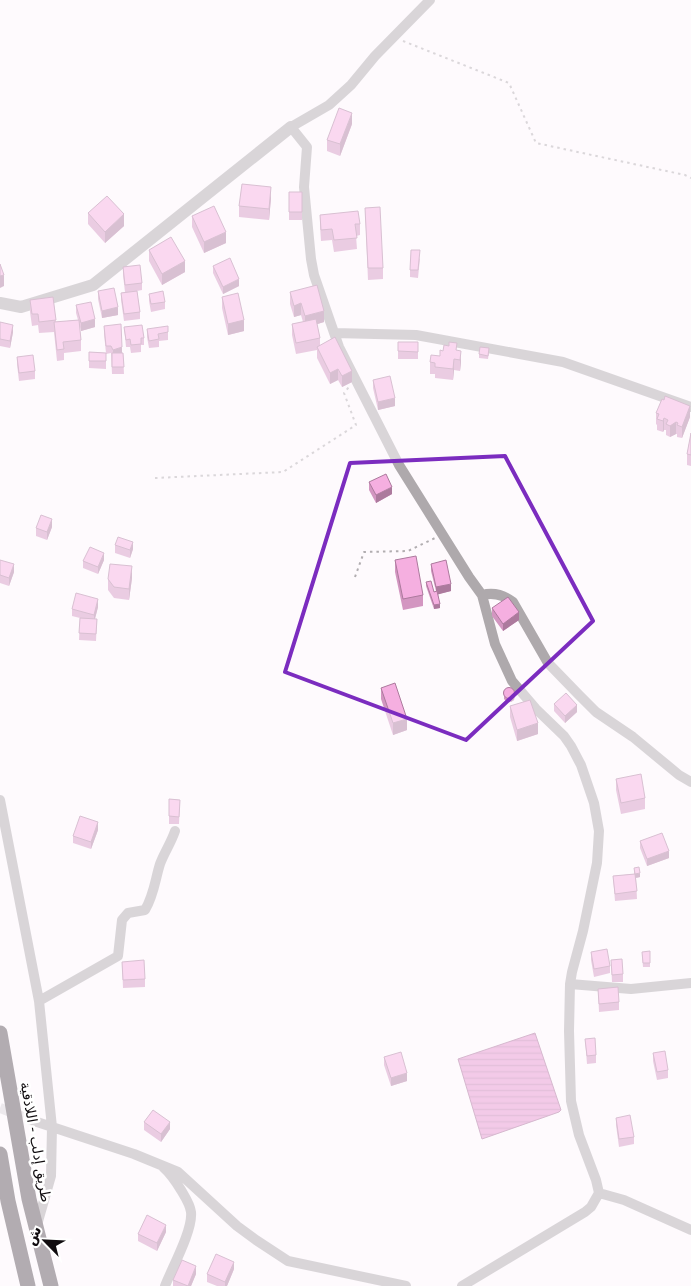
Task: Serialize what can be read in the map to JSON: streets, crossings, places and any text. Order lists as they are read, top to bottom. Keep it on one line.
{"streets":{"highway":["طريق إدلب - اللاذقية"]},"north":"top left"}
